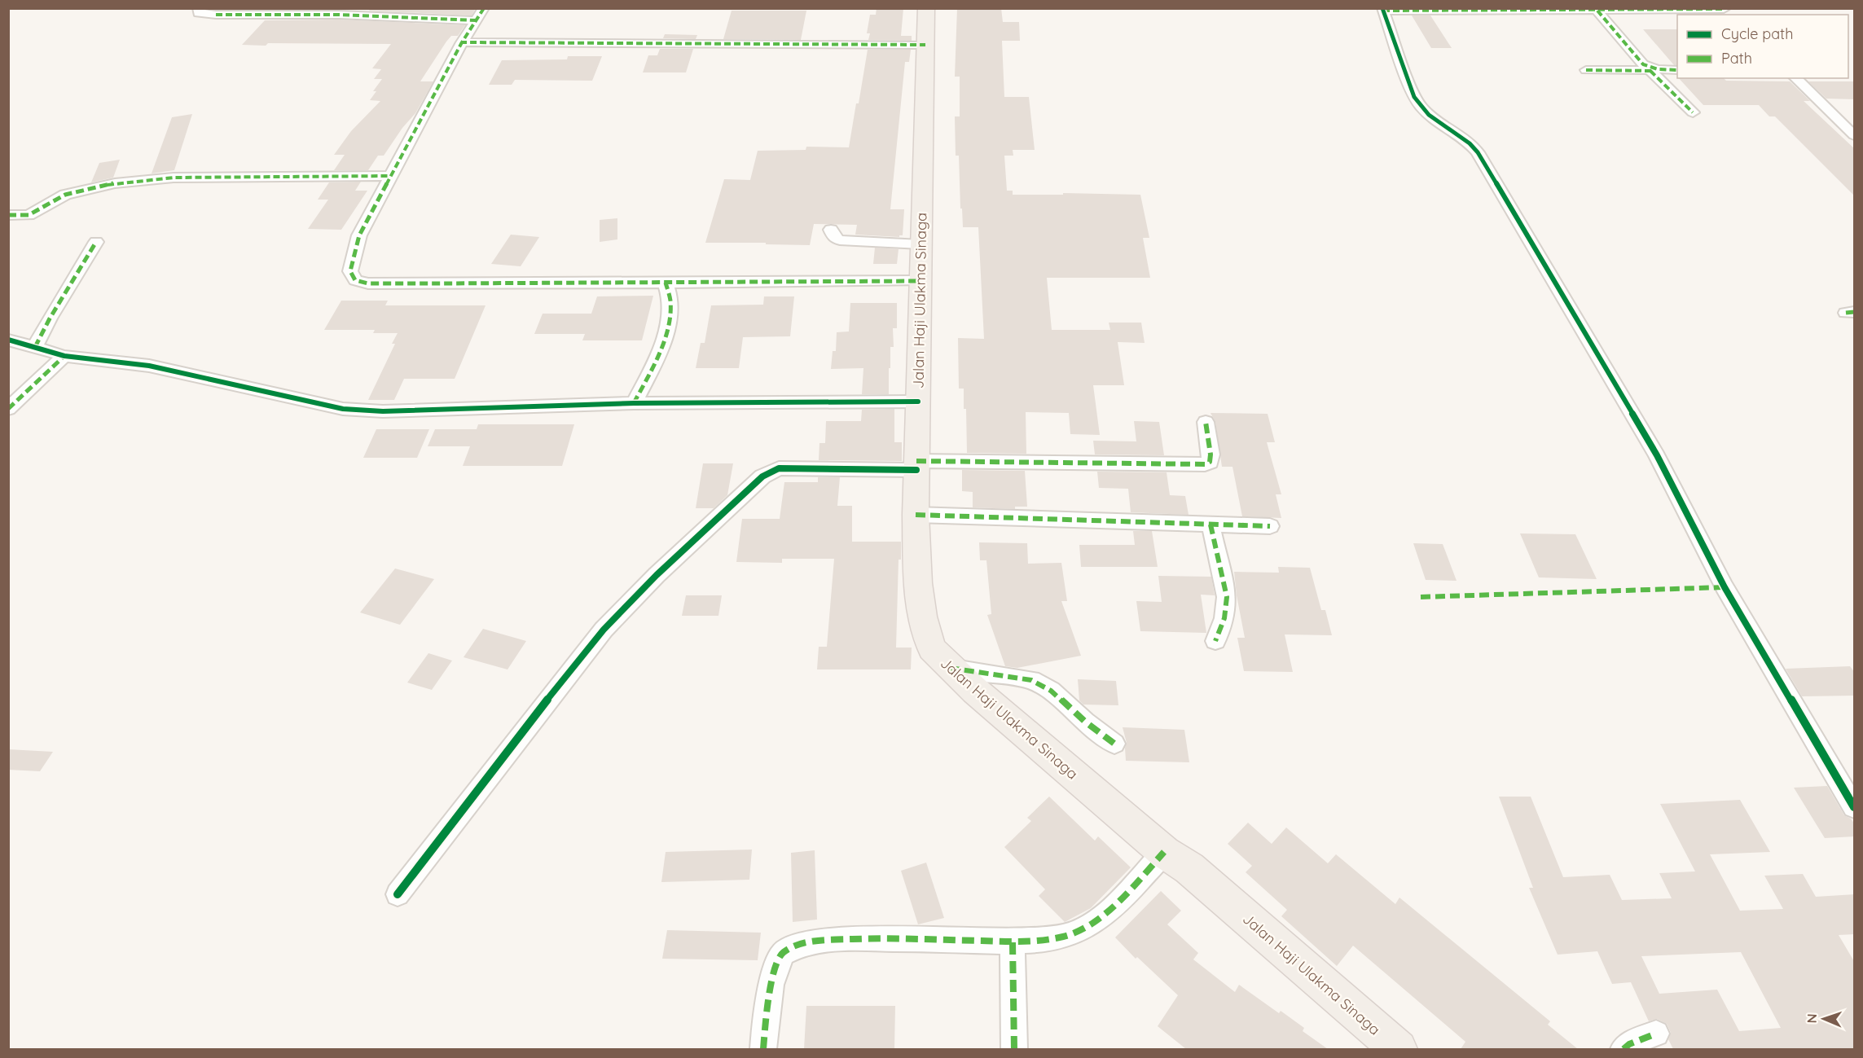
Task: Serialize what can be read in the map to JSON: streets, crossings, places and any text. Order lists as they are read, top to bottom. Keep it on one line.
{"streets":{"main road":["Jalan Haji Ulakma Sinaga"]},"legend":["Cycle path","Path"],"north":"left"}
